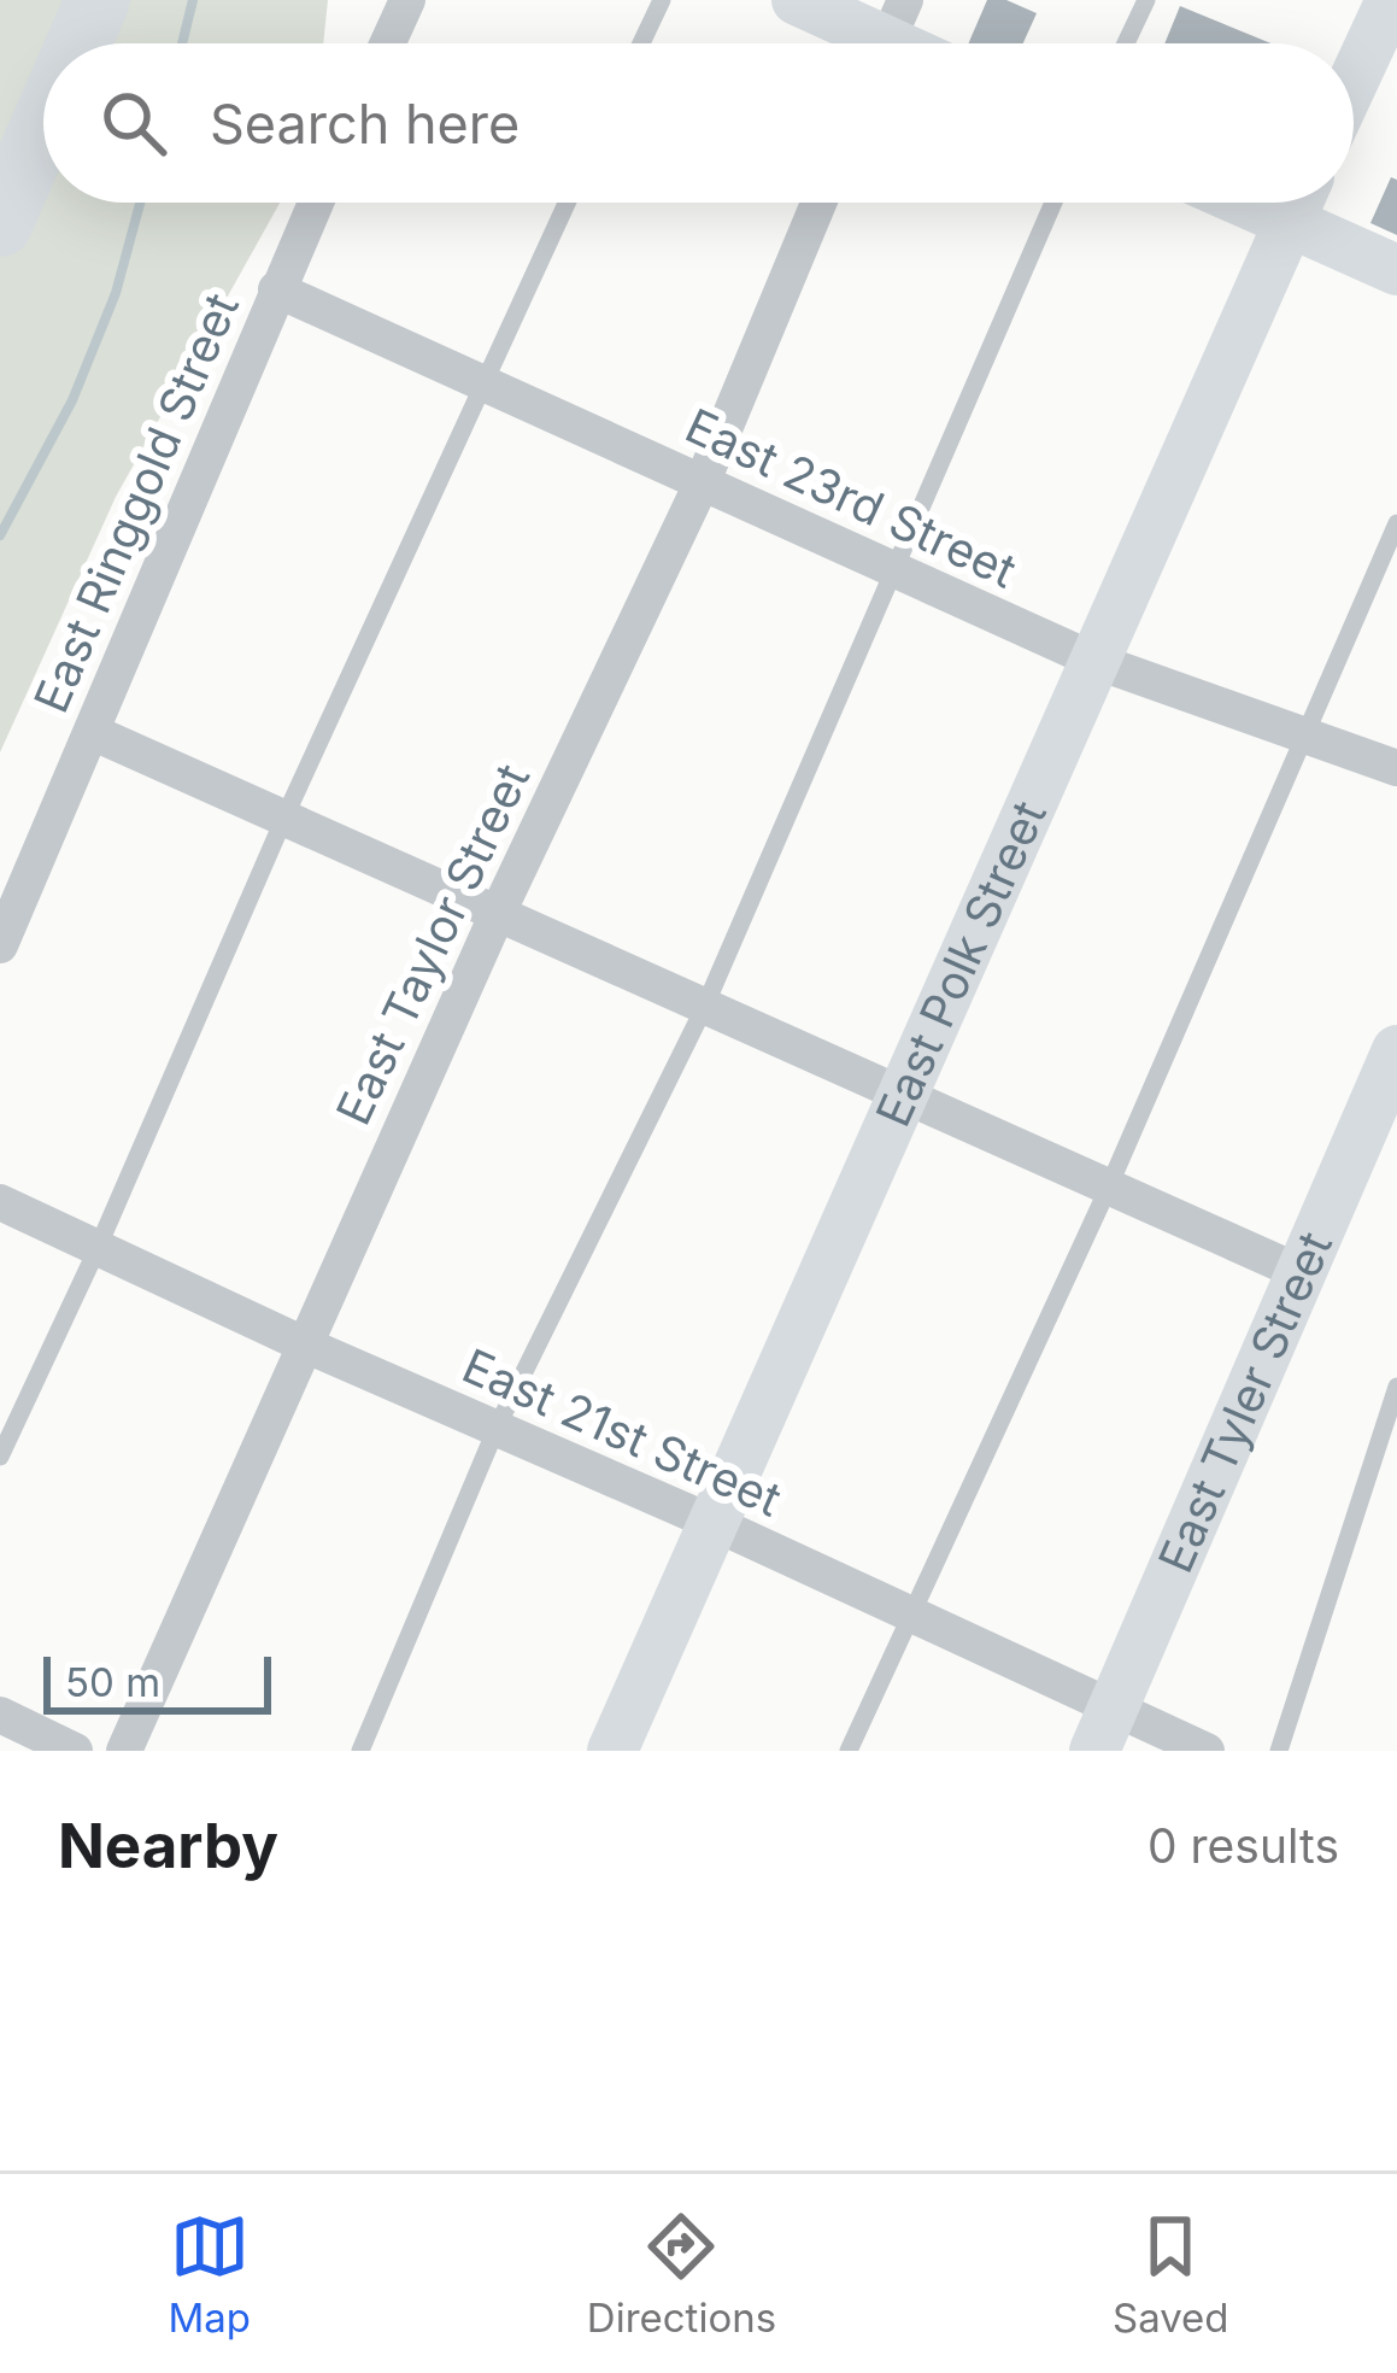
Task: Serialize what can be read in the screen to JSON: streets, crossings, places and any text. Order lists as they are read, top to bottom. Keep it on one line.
{"streets":{"street":["East 23rd Street","East Ringgold Street","East Taylor Street","East Polk Street","East Tyler Street","East 21st Street"]},"crossings":[["East 23rd Street","East Ringgold Street"],["East 23rd Street","East Taylor Street"],["East 23rd Street","East Polk Street"],["East Taylor Street","East 21st Street"],["East Polk Street","East 21st Street"],["East Tyler Street","East 21st Street"]],"scale_bar":"50 m","page":{"search":"Search here","scale":"50 m","heading":["Nearby","0 results"],"nav":["Map","Directions","Saved"]}}
